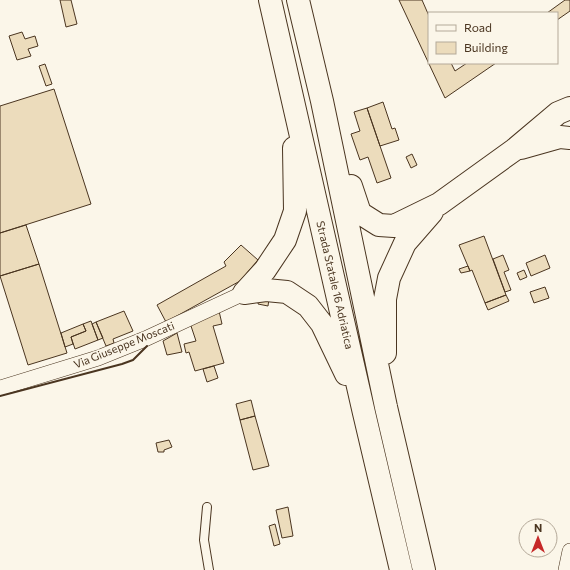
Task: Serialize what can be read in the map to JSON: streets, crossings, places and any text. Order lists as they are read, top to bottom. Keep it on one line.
{"streets":{"highway":["Strada Statale 16 Adriatica"],"street":["Via Giuseppe Moscati"]},"legend":["Road","Building"],"north":"top"}
